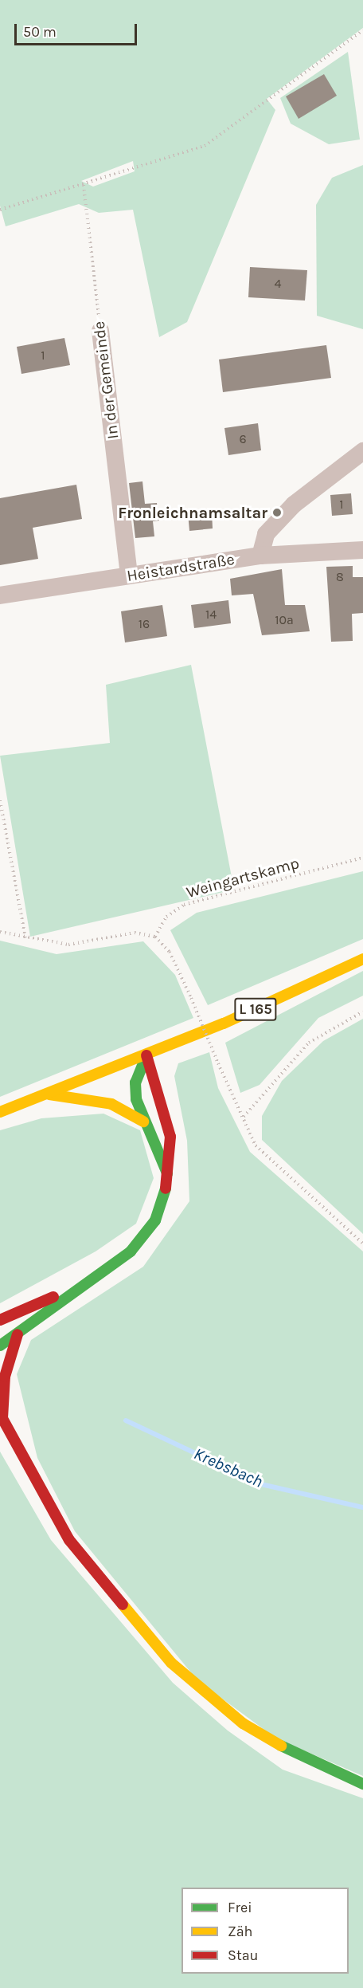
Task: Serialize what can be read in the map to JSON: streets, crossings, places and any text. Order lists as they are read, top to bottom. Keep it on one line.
{"streets":{"main road":["L 165"],"street":["In der Gemeinde","Heistardstraße"],"path":["Weingartskamp"]},"crossings":[["In der Gemeinde","Heistardstraße"]],"water":["Krebsbach"],"places":["Fronleichnamsaltar"],"house_numbers":["4","1","6","1","8","14","10a","16"],"legend":["Frei","Zäh","Stau"],"scale_bar":"50 m"}
